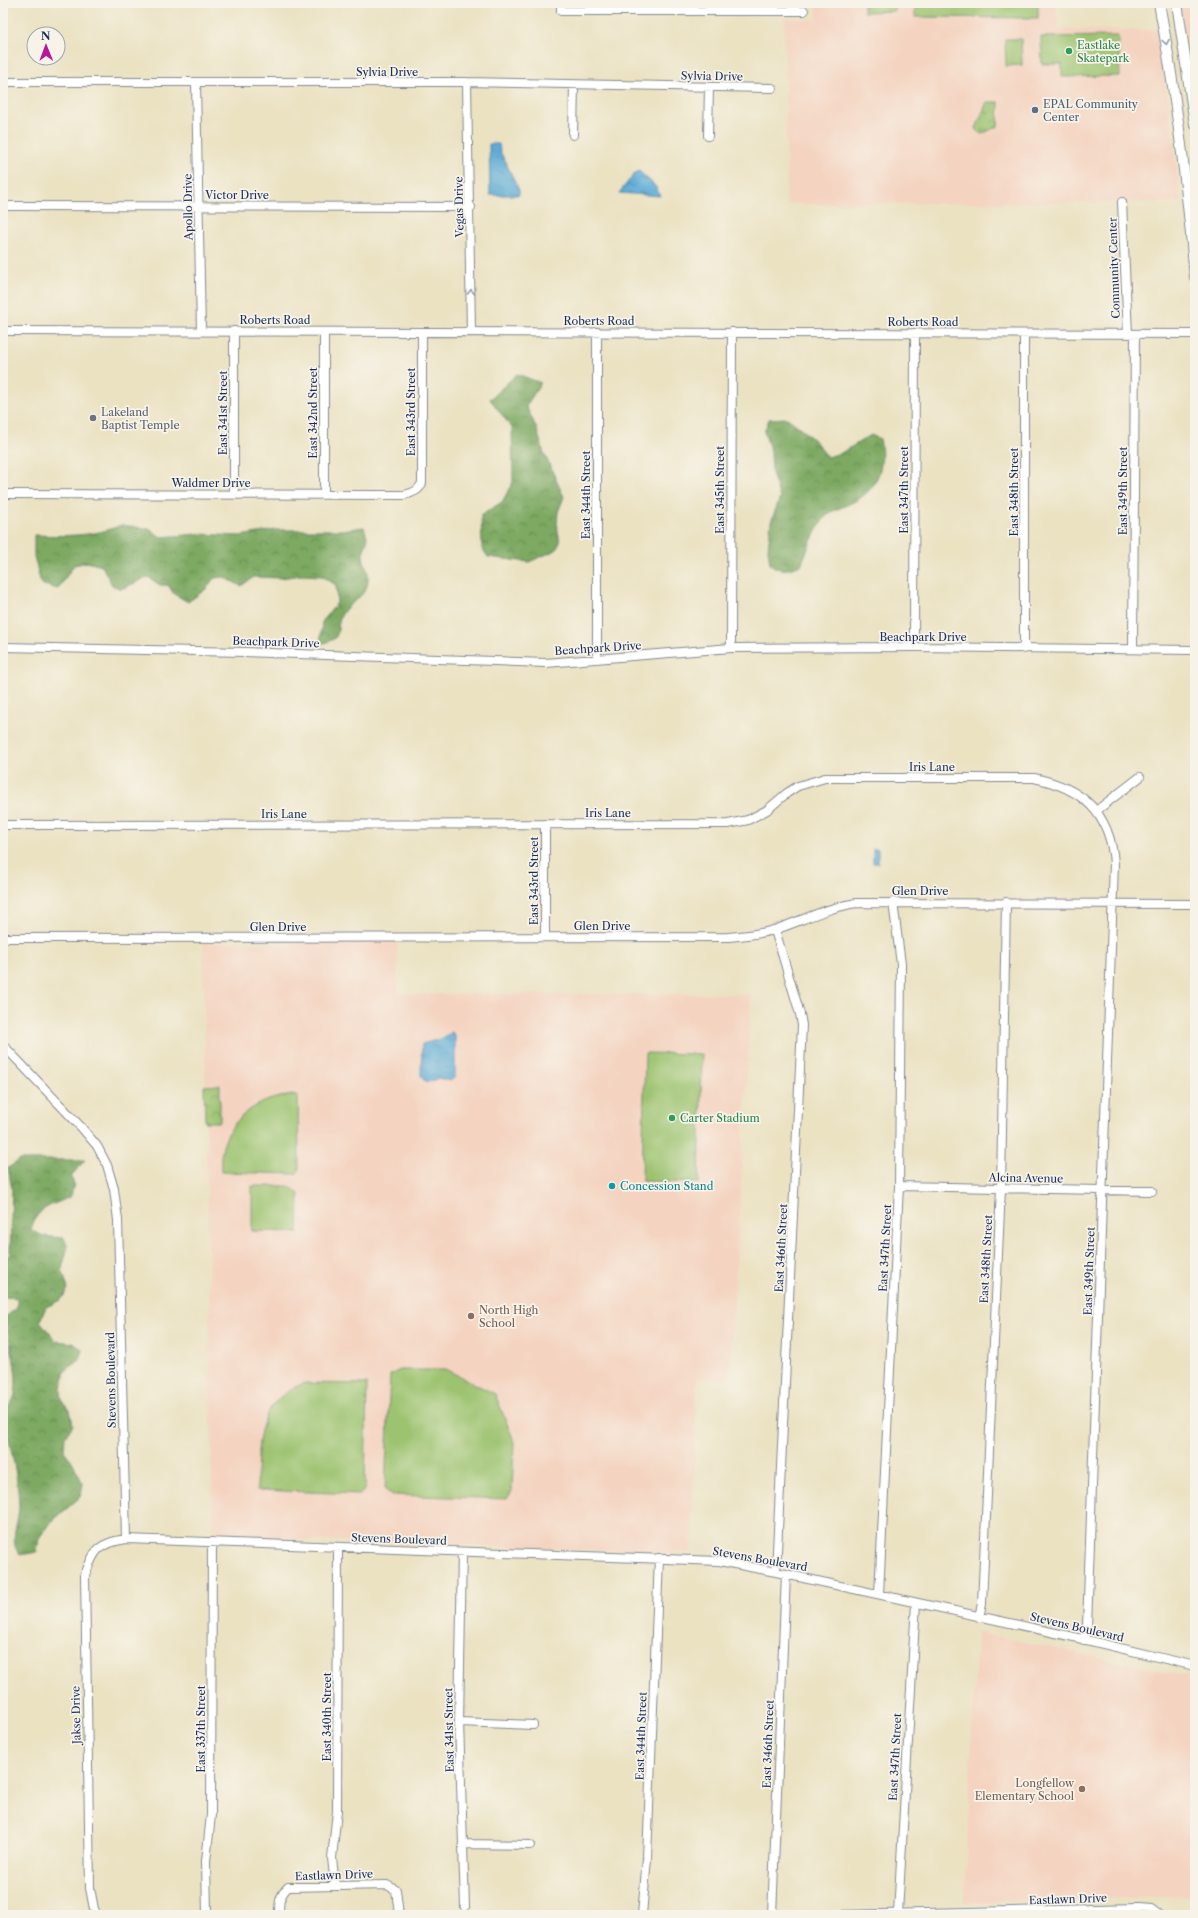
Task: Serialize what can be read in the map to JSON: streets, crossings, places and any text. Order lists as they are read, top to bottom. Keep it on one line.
{"streets":{"street":["Sylvia Drive","Victor Drive","Apollo Drive","Vegas Drive","Community Center","Roberts Road","East 343rd Street","East 341st Street","East 342nd Street","Waldmer Drive","East 345th Street","East 347th Street","East 349th Street","East 348th Street","East 344th Street","Beachpark Drive","Iris Lane","Glen Drive","Alcina Avenue","East 346th Street","Stevens Boulevard","Jakse Drive","East 340th Street","East 337th Street","Eastlawn Drive"]},"crossings":[["Sylvia Drive","Apollo Drive"],["Sylvia Drive","Vegas Drive"],["Victor Drive","Apollo Drive"],["Victor Drive","Vegas Drive"],["Apollo Drive","Roberts Road"],["Vegas Drive","Roberts Road"],["Community Center","Roberts Road"],["Community Center","East 349th Street"],["Roberts Road","East 343rd Street"],["Roberts Road","East 341st Street"],["Roberts Road","East 342nd Street"],["Roberts Road","East 345th Street"],["Roberts Road","East 347th Street"],["Roberts Road","East 349th Street"],["Roberts Road","East 348th Street"],["Roberts Road","East 344th Street"],["East 343rd Street","Waldmer Drive"],["East 343rd Street","Iris Lane"],["East 343rd Street","Glen Drive"],["East 341st Street","Waldmer Drive"],["East 341st Street","Stevens Boulevard"],["East 342nd Street","Waldmer Drive"],["East 345th Street","Beachpark Drive"],["East 347th Street","Beachpark Drive"],["East 347th Street","Glen Drive"],["East 347th Street","Alcina Avenue"],["East 347th Street","Stevens Boulevard"],["East 347th Street","Eastlawn Drive"],["East 349th Street","Beachpark Drive"],["East 349th Street","Iris Lane"],["East 349th Street","Glen Drive"],["East 349th Street","Alcina Avenue"],["East 349th Street","Stevens Boulevard"],["East 348th Street","Beachpark Drive"],["East 348th Street","Glen Drive"],["East 348th Street","Alcina Avenue"],["East 348th Street","Stevens Boulevard"],["East 344th Street","Beachpark Drive"],["East 344th Street","Stevens Boulevard"],["Iris Lane","Glen Drive"],["Glen Drive","East 346th Street"],["East 346th Street","Stevens Boulevard"],["Stevens Boulevard","Jakse Drive"],["Stevens Boulevard","East 340th Street"],["Stevens Boulevard","East 337th Street"],["East 340th Street","Eastlawn Drive"]],"one_way":["Vegas Drive"],"places":["Eastlake Skatepark","EPAL Community Center","Lakeland Baptist Temple","Carter Stadium","Concession Stand","North High School","Longfellow Elementary School"],"north":"top"}
